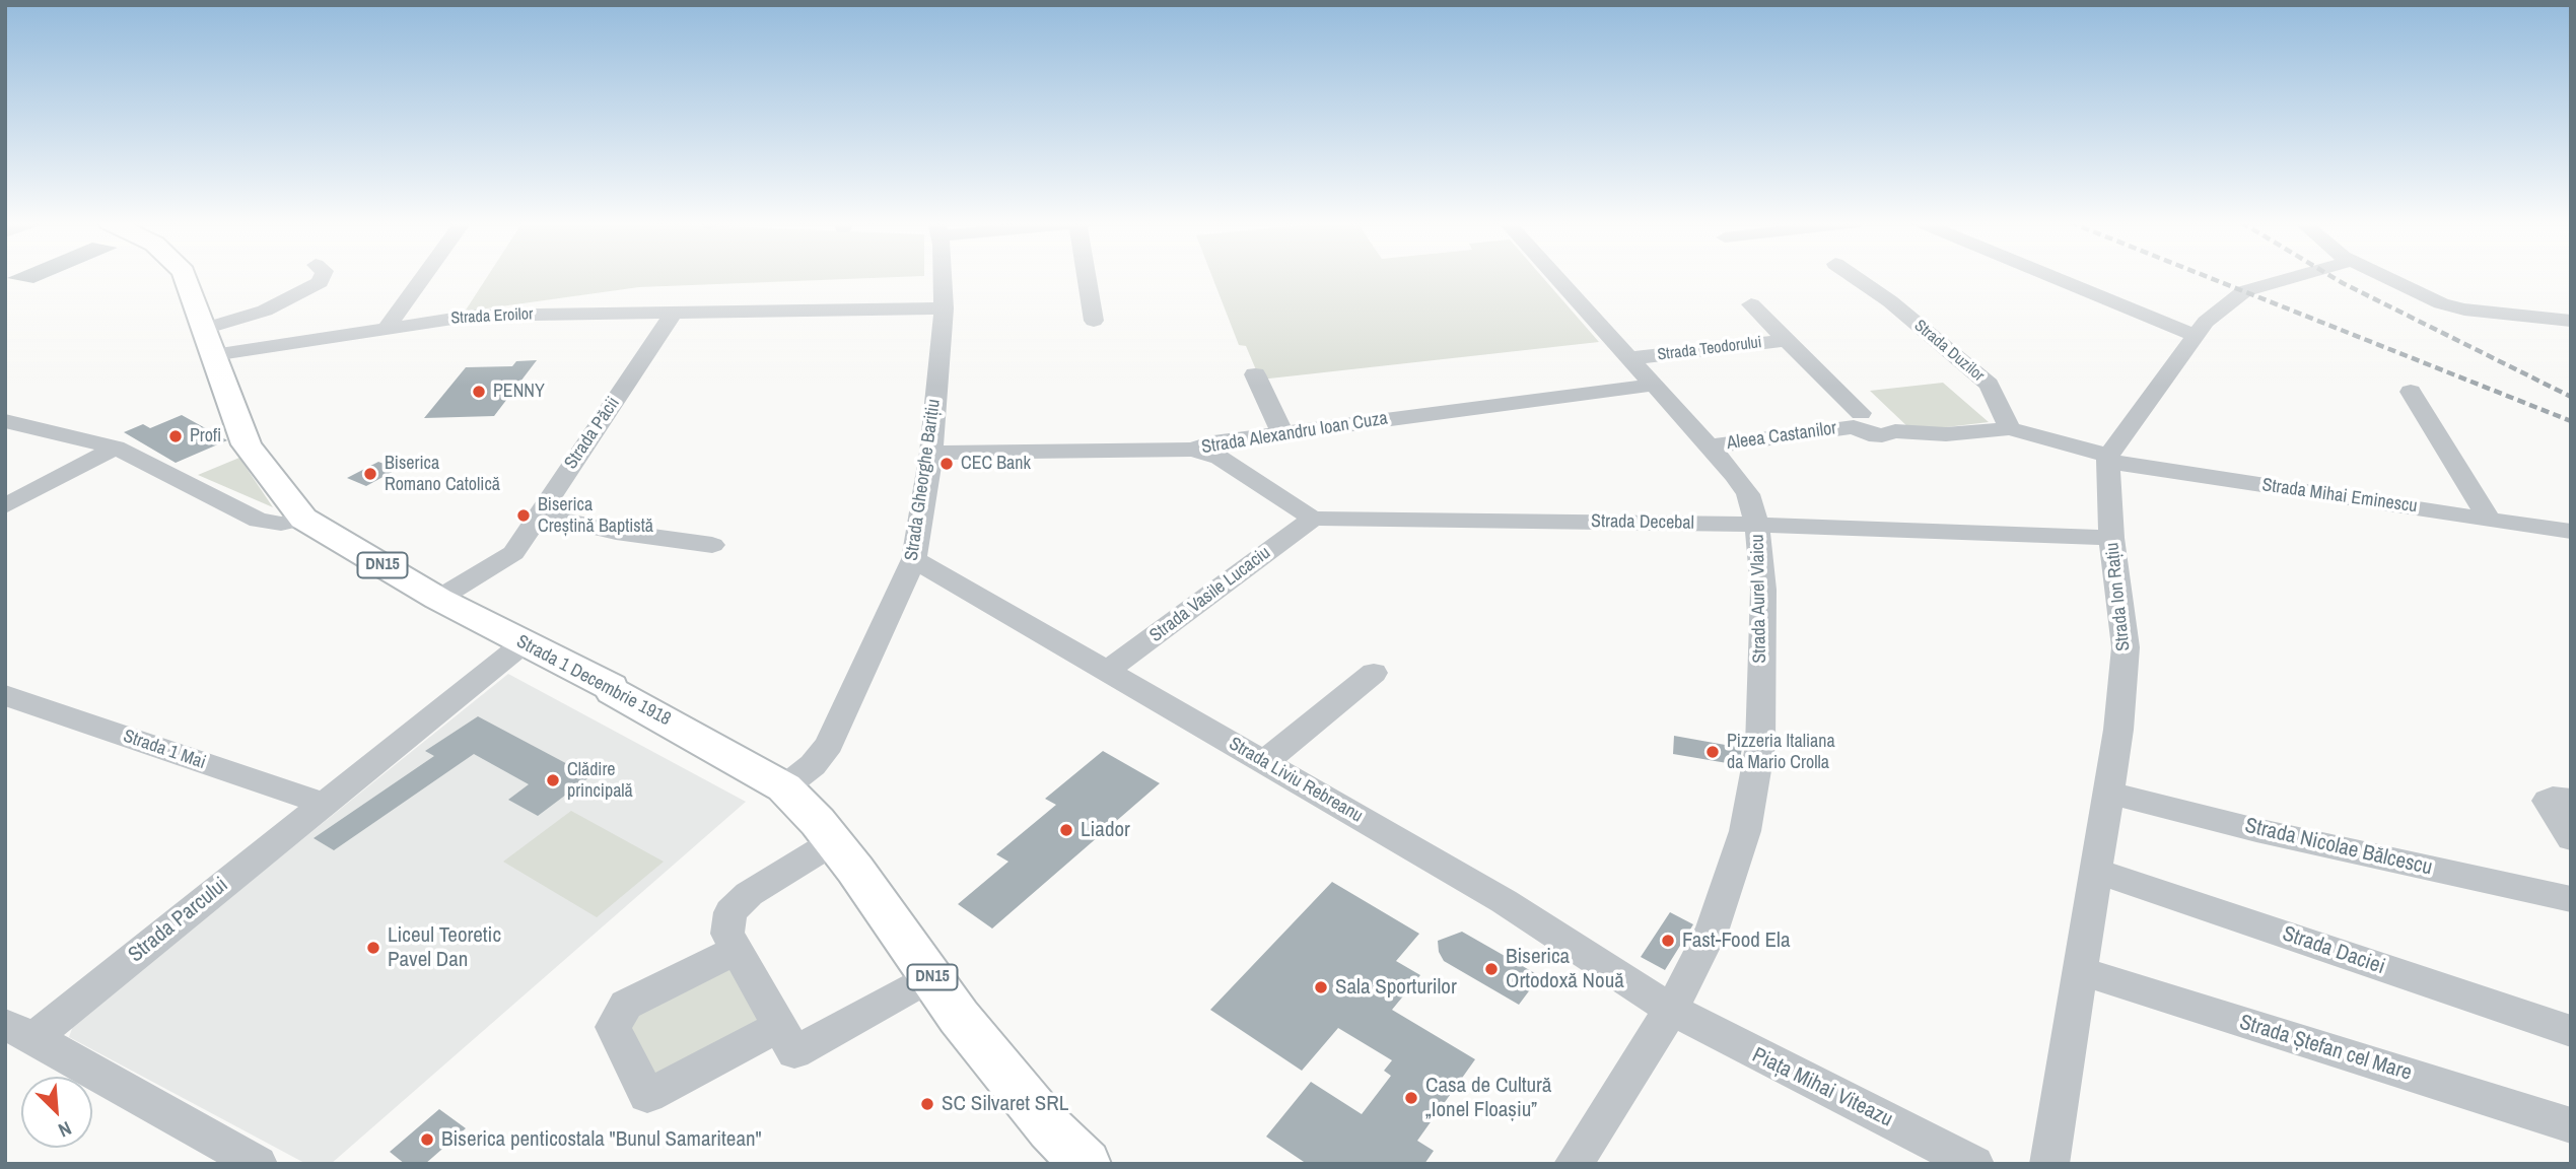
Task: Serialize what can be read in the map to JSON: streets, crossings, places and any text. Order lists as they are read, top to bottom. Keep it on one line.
{"streets":{"main road":["DN15","Strada 1 Decembrie 1918"],"street":["Strada Eroilor","Strada Teodorului","Strada Duzilor","Strada Păcii","Strada Alexandru Ioan Cuza","Aleea Castanilor","Strada Gheorghe Barițiu","Strada Mihai Eminescu","Strada Decebal","Strada Vasile Lucaciu","Strada Ion Rațiu","Strada Aurel Vlaicu","Strada 1 Mai","Strada Liviu Rebreanu","Strada Nicolae Bălcescu","Strada Parcului","Strada Daciei","Strada Ștefan cel Mare","Piața Mihai Viteazu"]},"crossings":[["Strada Eroilor","Strada Păcii"],["Strada Eroilor","Strada Gheorghe Barițiu"],["Strada Eroilor","Strada 1 Decembrie 1918"],["Strada Teodorului","Aleea Castanilor"],["Strada Teodorului","Strada Aurel Vlaicu"],["Strada Duzilor","Aleea Castanilor"],["Strada Păcii","Strada 1 Decembrie 1918"],["Strada Alexandru Ioan Cuza","Strada Gheorghe Barițiu"],["Strada Alexandru Ioan Cuza","Strada Aurel Vlaicu"],["Aleea Castanilor","Strada Mihai Eminescu"],["Aleea Castanilor","Strada Ion Rațiu"],["Aleea Castanilor","Strada Aurel Vlaicu"],["Strada Gheorghe Barițiu","Strada 1 Decembrie 1918"],["Strada Gheorghe Barițiu","Strada Liviu Rebreanu"],["Strada Mihai Eminescu","Strada Ion Rațiu"],["Strada Decebal","Strada Vasile Lucaciu"],["Strada Decebal","Strada Ion Rațiu"],["Strada Decebal","Strada Aurel Vlaicu"],["Strada Vasile Lucaciu","Strada Liviu Rebreanu"],["Strada Ion Rațiu","Strada Nicolae Bălcescu"],["Strada Ion Rațiu","Strada Daciei"],["Strada Ion Rațiu","Strada Ștefan cel Mare"],["Strada Aurel Vlaicu","Strada Liviu Rebreanu"],["Strada Aurel Vlaicu","Piața Mihai Viteazu"],["Strada 1 Decembrie 1918","Strada Parcului"],["Strada 1 Mai","Strada Parcului"],["Strada Liviu Rebreanu","Piața Mihai Viteazu"]],"places":["PENNY","Profi","CEC Bank","Biserica Romano Catolică","Biserica Creștină Baptistă","Pizzeria Italiana da Mario Crolla","Clădire principală","Liador","Fast-Food Ela","Liceul Teoretic Pavel Dan","Biserica Ortodoxă Nouă","Sala Sporturilor","Casa de Cultură „Ionel Floașiu”","SC Silvaret SRL","Biserica penticostala \"Bunul Samaritean\""],"north":"bottom right"}
